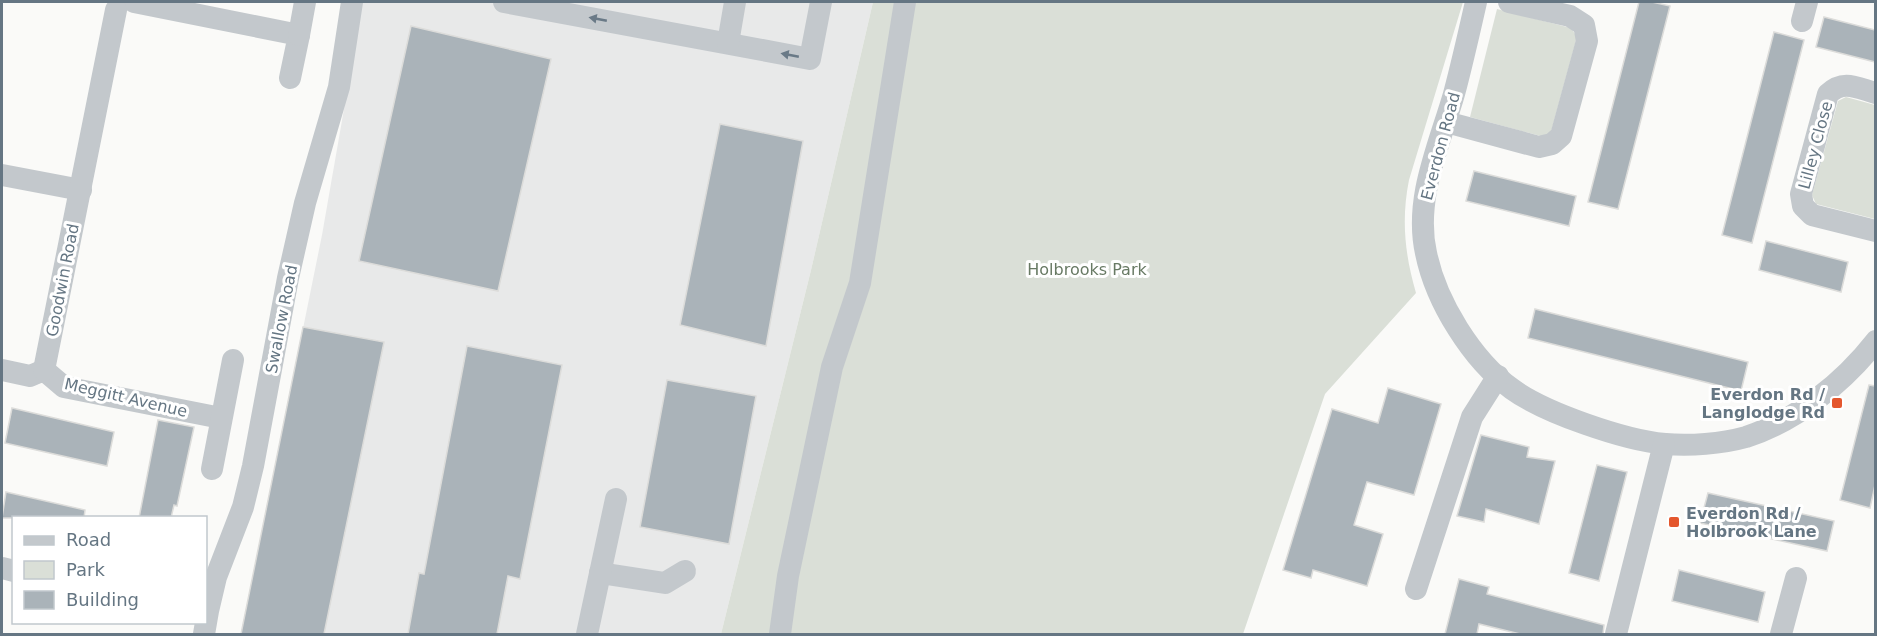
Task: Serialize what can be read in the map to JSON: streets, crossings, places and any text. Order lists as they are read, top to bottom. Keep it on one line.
{"streets":{"street":["Lilley Close","Everdon Road","Goodwin Road","Swallow Road","Meggitt Avenue"]},"crossings":[["Goodwin Road","Meggitt Avenue"]],"parks":["Holbrooks Park"],"places":{"transit":["Everdon Rd / Langlodge Rd","Everdon Rd / Holbrook Lane"]},"legend":["Road","Park","Building"]}
